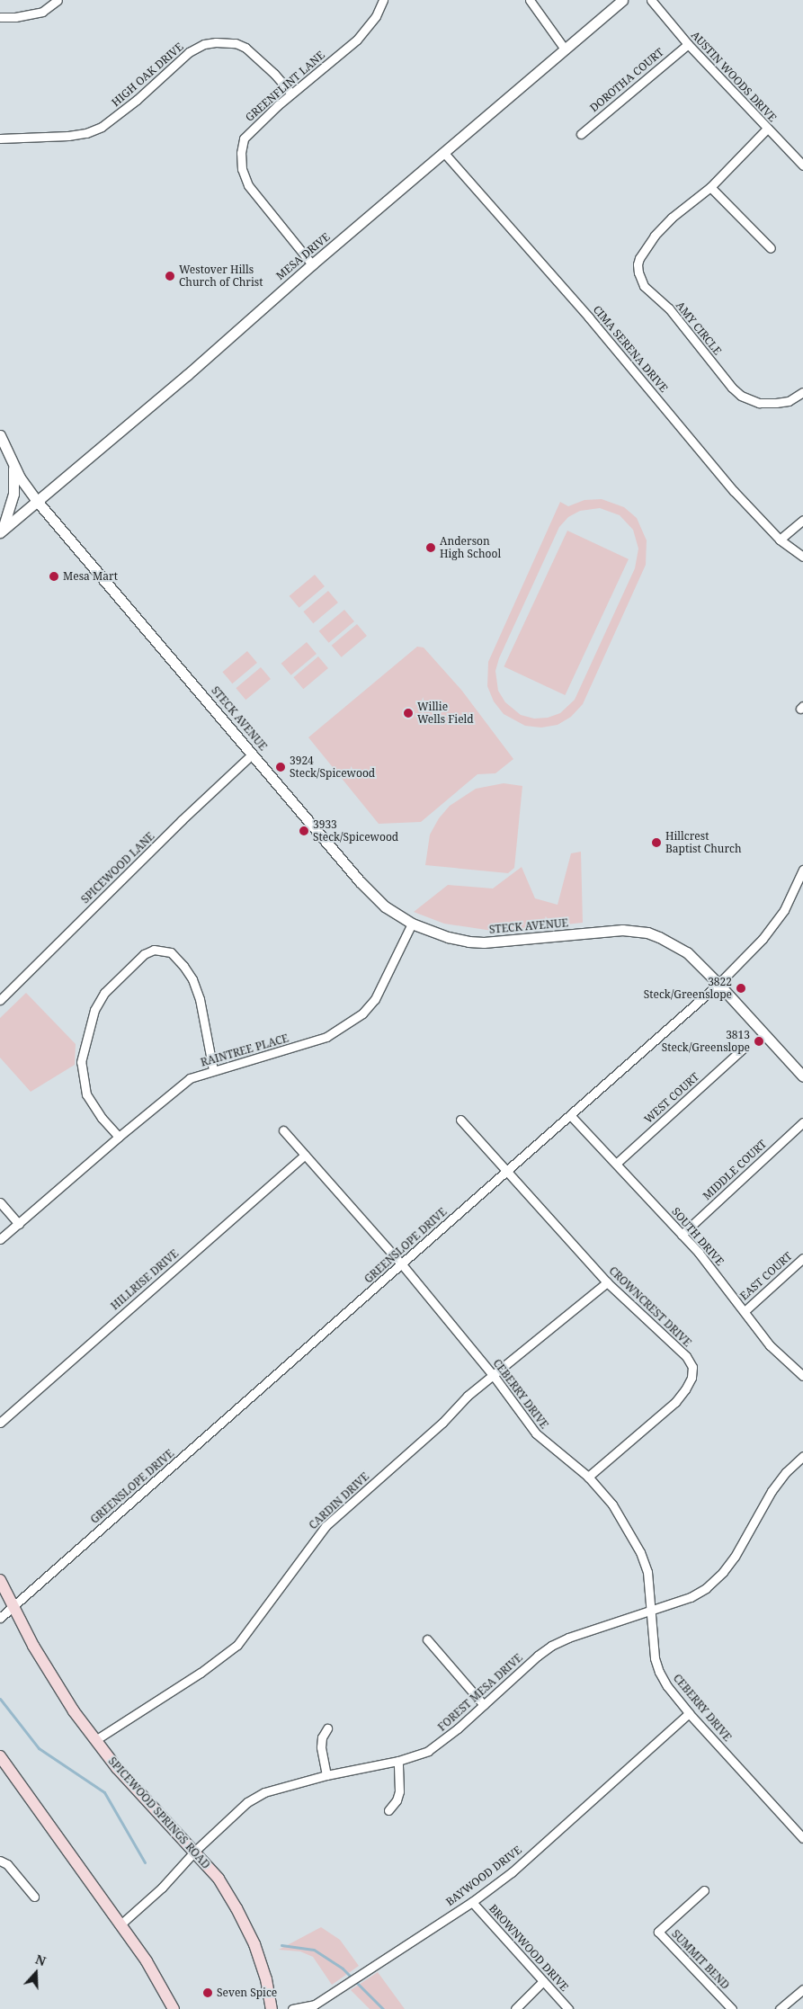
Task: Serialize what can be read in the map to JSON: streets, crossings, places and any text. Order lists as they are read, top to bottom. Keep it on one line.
{"streets":{"main road":["SPICEWOOD SPRINGS ROAD"],"street":["HIGH OAK DRIVE","AUSTIN WOODS DRIVE","DOROTHA COURT","GREENFLINT LANE","MESA DRIVE","AMY CIRCLE","CIMA SERENA DRIVE","STECK AVENUE","SPICEWOOD LANE","RAINTREE PLACE","WEST COURT","MIDDLE COURT","SOUTH DRIVE","GREENSLOPE DRIVE","EAST COURT","HILLRISE DRIVE","CROWNCREST DRIVE","CEBERRY DRIVE","CARDIN DRIVE","FOREST MESA DRIVE","BAYWOOD DRIVE","BROWNWOOD DRIVE","SUMMIT BEND"]},"crossings":[["HIGH OAK DRIVE","GREENFLINT LANE"],["AUSTIN WOODS DRIVE","DOROTHA COURT"],["AUSTIN WOODS DRIVE","AMY CIRCLE"],["GREENFLINT LANE","MESA DRIVE"],["MESA DRIVE","CIMA SERENA DRIVE"],["MESA DRIVE","STECK AVENUE"],["STECK AVENUE","SPICEWOOD LANE"],["STECK AVENUE","RAINTREE PLACE"],["STECK AVENUE","GREENSLOPE DRIVE"],["WEST COURT","SOUTH DRIVE"],["MIDDLE COURT","SOUTH DRIVE"],["SOUTH DRIVE","GREENSLOPE DRIVE"],["SOUTH DRIVE","EAST COURT"],["GREENSLOPE DRIVE","CROWNCREST DRIVE"],["GREENSLOPE DRIVE","CEBERRY DRIVE"],["GREENSLOPE DRIVE","SPICEWOOD SPRINGS ROAD"],["HILLRISE DRIVE","CEBERRY DRIVE"],["CROWNCREST DRIVE","CEBERRY DRIVE"],["CROWNCREST DRIVE","CARDIN DRIVE"],["CEBERRY DRIVE","CARDIN DRIVE"],["CEBERRY DRIVE","FOREST MESA DRIVE"],["CEBERRY DRIVE","BAYWOOD DRIVE"],["CARDIN DRIVE","SPICEWOOD SPRINGS ROAD"],["FOREST MESA DRIVE","SPICEWOOD SPRINGS ROAD"],["BAYWOOD DRIVE","BROWNWOOD DRIVE"]],"places":["Westover Hills Church of Christ","Anderson High School","Mesa Mart","Willie Wells Field","3924 Steck/Spicewood","3933 Steck/Spicewood","Hillcrest Baptist Church","3822 Steck/Greenslope","3813 Steck/Greenslope","Seven Spice"],"north":"top"}
